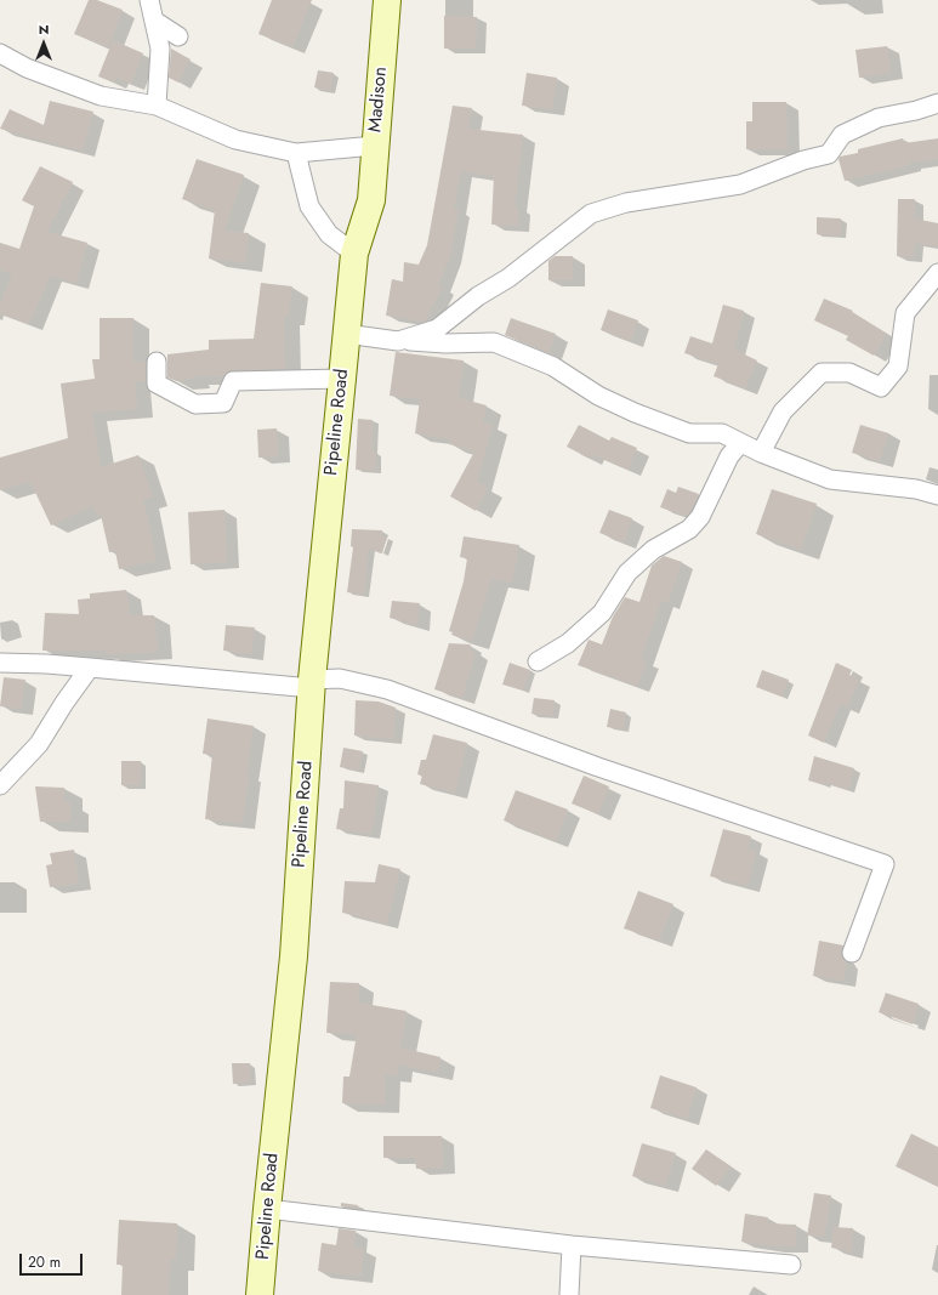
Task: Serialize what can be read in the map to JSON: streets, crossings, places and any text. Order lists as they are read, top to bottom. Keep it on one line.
{"streets":{"street":["Madison","Pipeline Road"]},"crossings":[["Madison","Pipeline Road"]],"scale_bar":"20 m","north":"top"}
